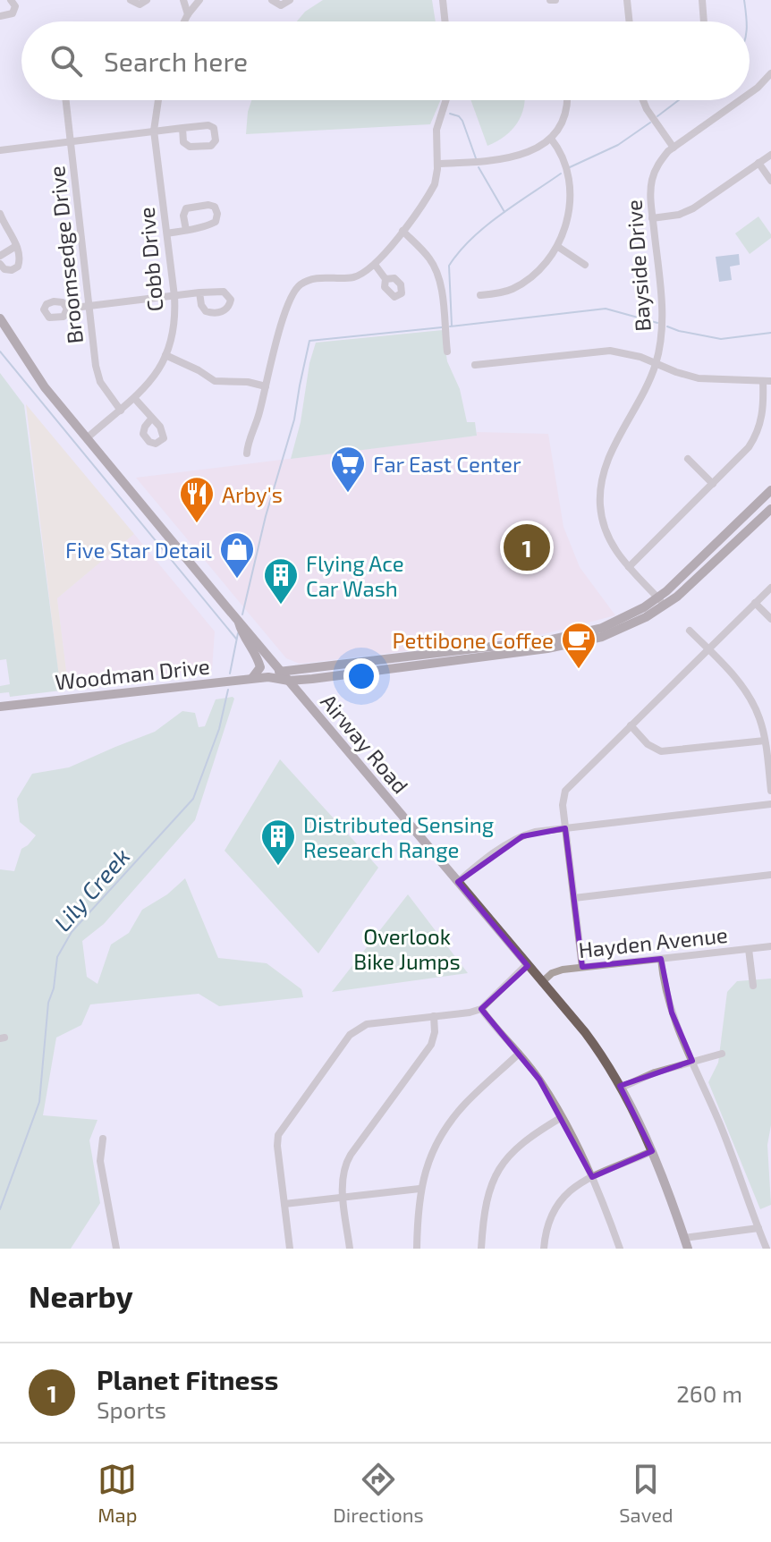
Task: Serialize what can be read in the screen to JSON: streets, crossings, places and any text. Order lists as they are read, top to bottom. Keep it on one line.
{"streets":{"main road":["Woodman Drive","Airway Road"],"street":["Broomsedge Drive","Cobb Drive","Bayside Drive","Hayden Avenue"]},"crossings":[["Broomsedge Drive","Cobb Drive"],["Cobb Drive","Airway Road"],["Woodman Drive","Airway Road"],["Airway Road","Hayden Avenue"]],"water":["Lily Creek"],"parks":["Overlook Bike Jumps"],"places":{"supermarket":["Far East Center"],"restaurant":["Arby's"],"shop":["Five Star Detail"],"building":["Flying Ace Car Wash","Distributed Sensing Research Range"],"cafe":["Pettibone Coffee"]},"page":{"search":"Search here","pins":"1","heading":"Nearby","list":[{"mark":"1","name":"Planet Fitness","note":"Sports","value":"260 m"}],"nav":["Map","Directions","Saved"]}}
